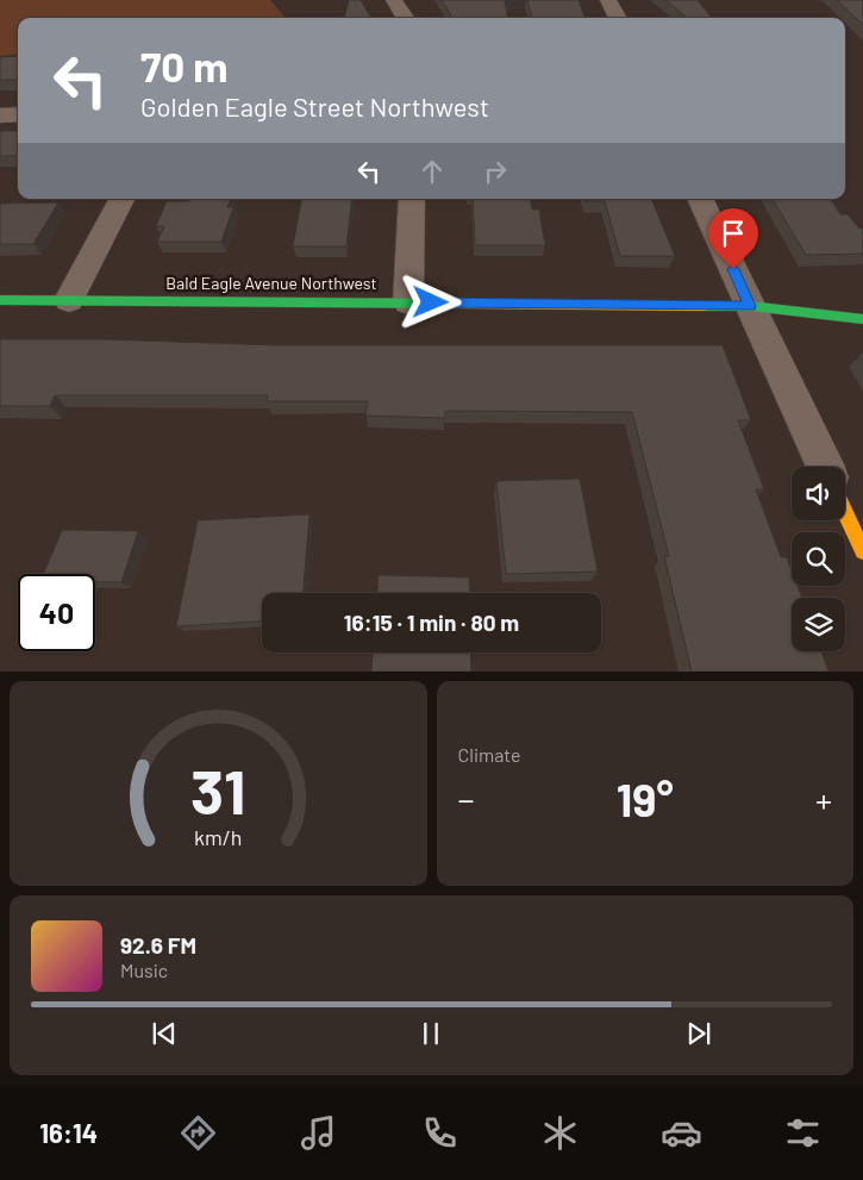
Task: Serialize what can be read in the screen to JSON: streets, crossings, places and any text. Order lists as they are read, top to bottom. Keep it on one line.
{"streets":{"street":["Bald Eagle Avenue Northwest"]},"page":{"turn":["70 m","Golden Eagle Street Northwest"],"limit":"40","trip":"16:15 · 1 min · 80 m","tile":"Climate","heat":["−","19°","+"],"song":["92.6 FM","Music"],"tabs":"16:14","gauge":["31","km/h"]}}
